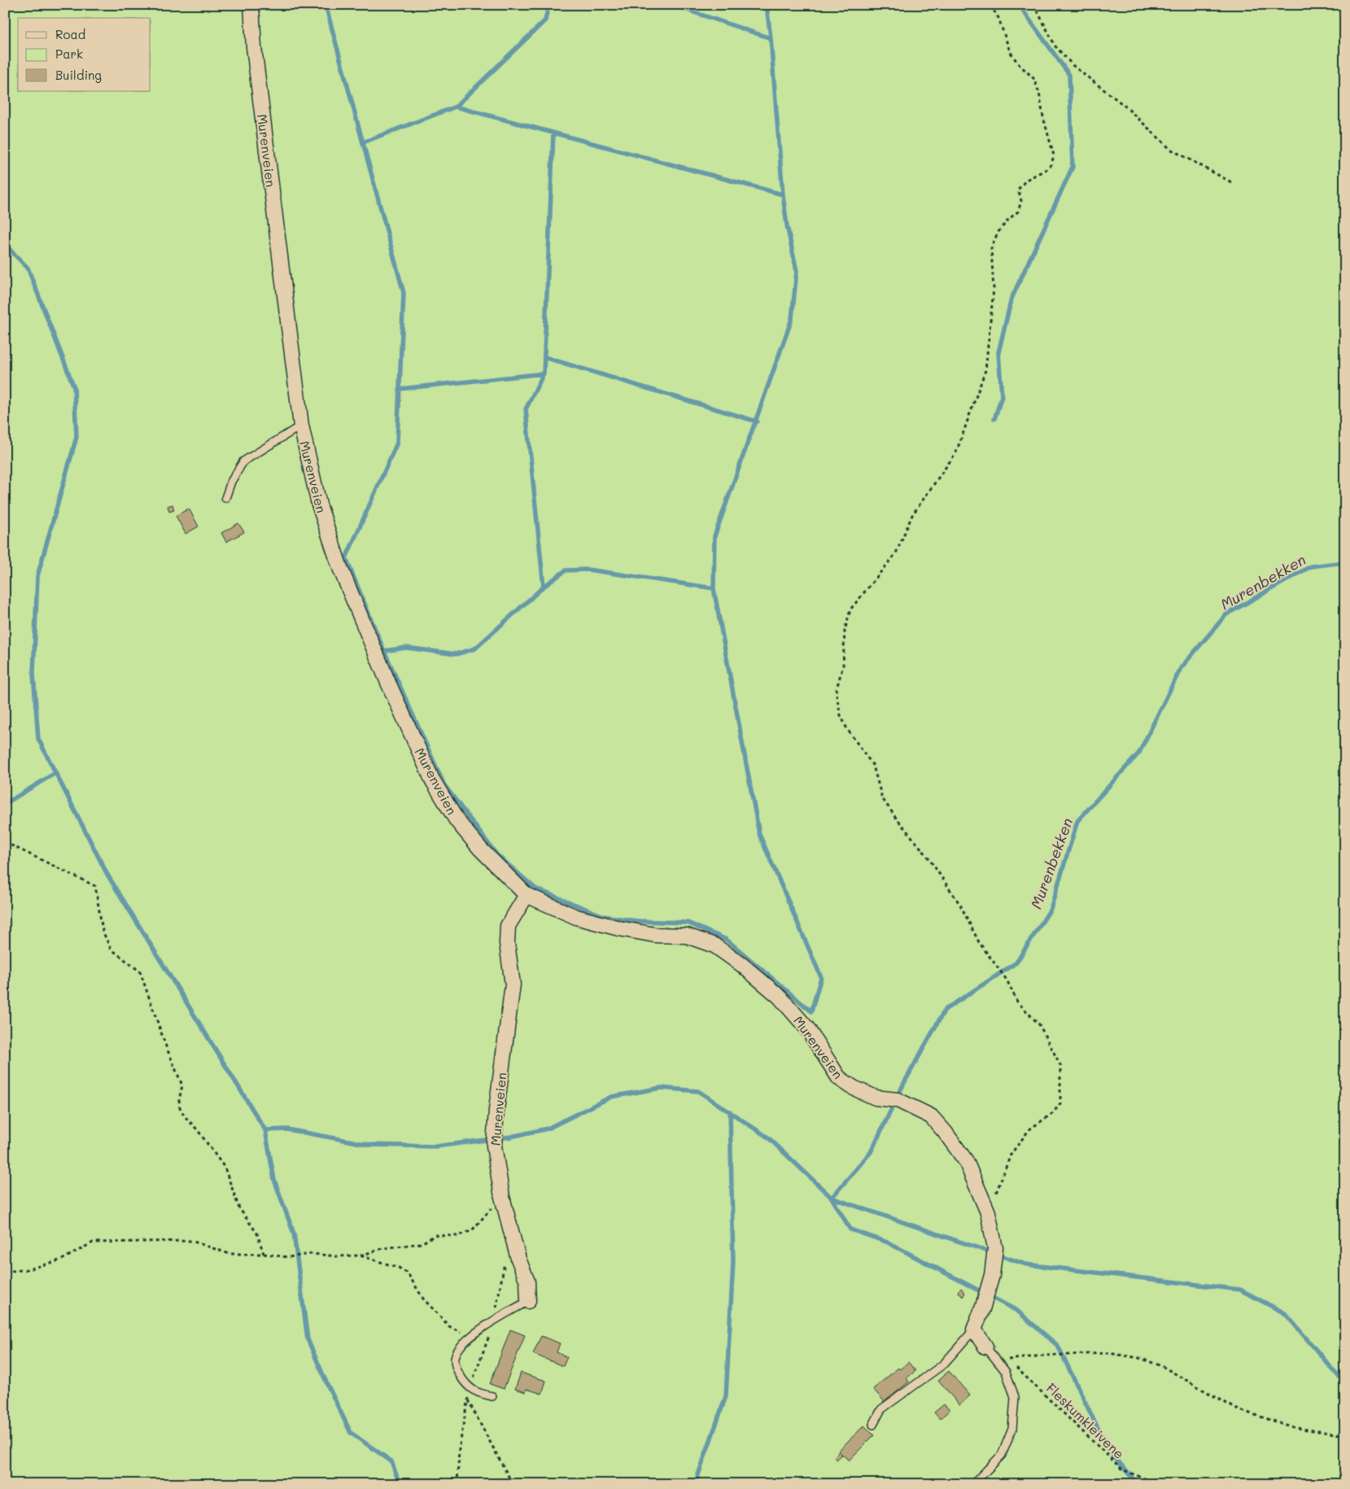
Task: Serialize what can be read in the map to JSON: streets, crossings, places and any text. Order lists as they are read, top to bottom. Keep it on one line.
{"streets":{"street":["Murenveien"],"path":["Fleskumkleivene"]},"water":["Murenbekken"],"legend":["Road","Park","Building"]}
